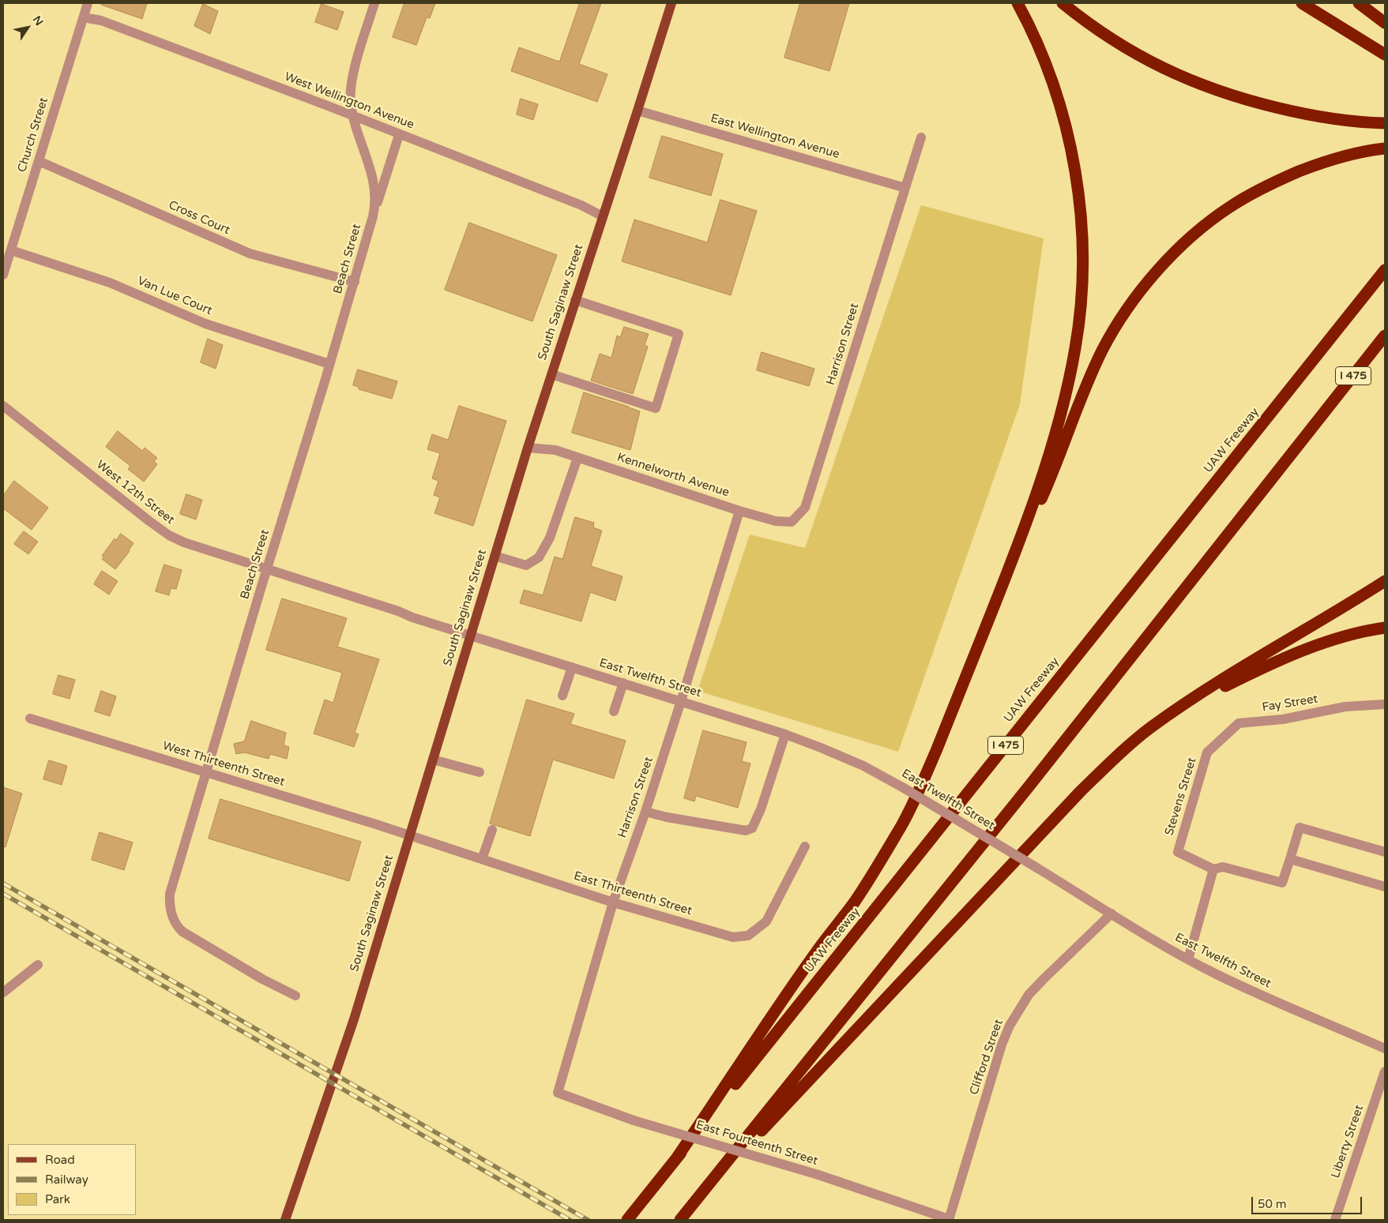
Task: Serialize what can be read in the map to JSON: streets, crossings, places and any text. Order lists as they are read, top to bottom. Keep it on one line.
{"streets":{"highway":["I 475","UAW Freeway"],"main road":["South Saginaw Street"],"street":["West Wellington Avenue","Church Street","East Wellington Avenue","Cross Court","Beach Street","Van Lue Court","Harrison Street","Kennelworth Avenue","West 12th Street","East Twelfth Street","Fay Street","West Thirteenth Street","Stevens Street","East Thirteenth Street","Clifford Street","Liberty Street","East Fourteenth Street"]},"crossings":[["West Wellington Avenue","Church Street"],["West Wellington Avenue","Beach Street"],["West Wellington Avenue","South Saginaw Street"],["Church Street","Cross Court"],["Church Street","Van Lue Court"],["East Wellington Avenue","South Saginaw Street"],["East Wellington Avenue","Harrison Street"],["Cross Court","Beach Street"],["Beach Street","Van Lue Court"],["Beach Street","West 12th Street"],["Beach Street","West Thirteenth Street"],["South Saginaw Street","Kennelworth Avenue"],["South Saginaw Street","West 12th Street"],["South Saginaw Street","East Twelfth Street"],["South Saginaw Street","West Thirteenth Street"],["South Saginaw Street","East Thirteenth Street"],["Harrison Street","Kennelworth Avenue"],["Harrison Street","East Twelfth Street"],["Harrison Street","East Thirteenth Street"],["Harrison Street","East Fourteenth Street"],["West 12th Street","East Twelfth Street"],["East Twelfth Street","Clifford Street"],["Fay Street","Stevens Street"],["West Thirteenth Street","East Thirteenth Street"],["Clifford Street","East Fourteenth Street"]],"legend":["Road","Railway","Park"],"scale_bar":"50 m","north":"top right"}
